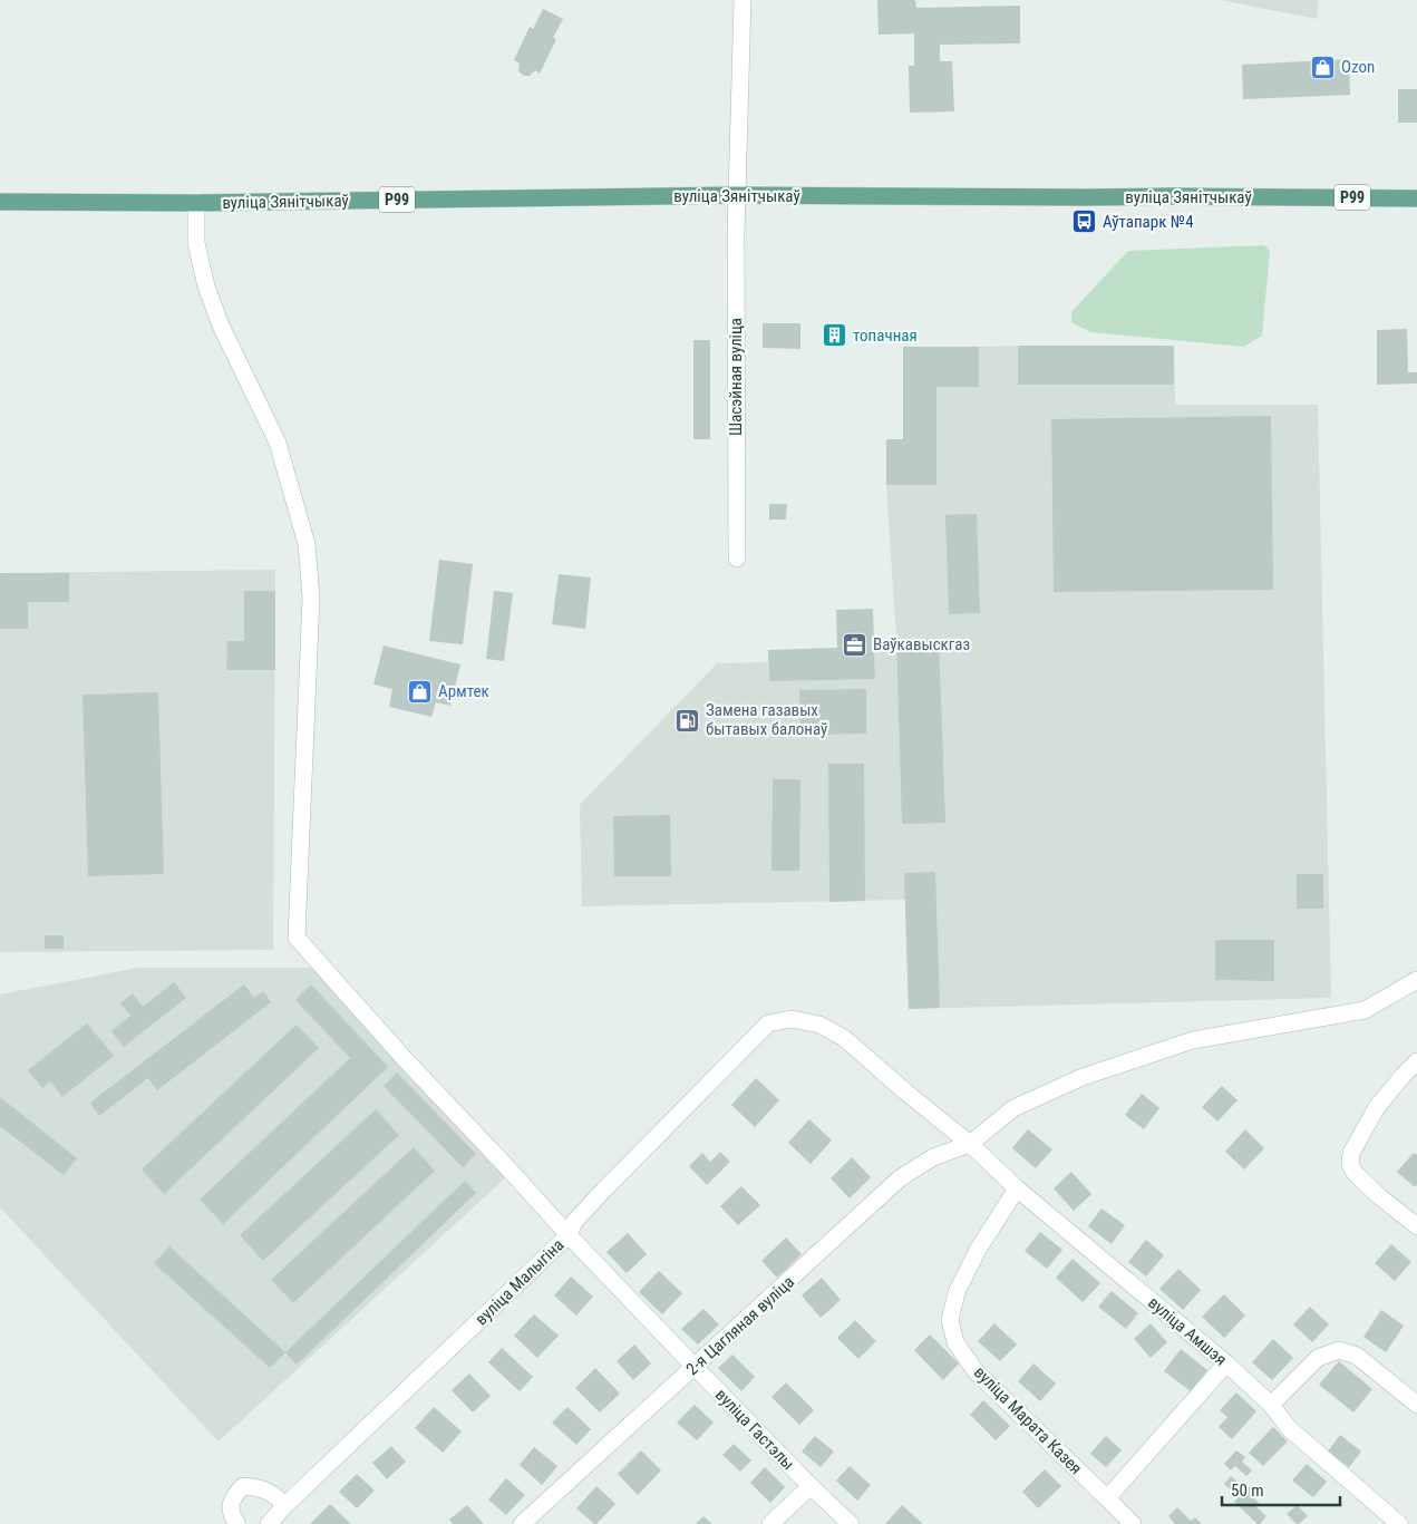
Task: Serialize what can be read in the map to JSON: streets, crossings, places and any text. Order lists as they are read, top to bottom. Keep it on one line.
{"streets":{"main road":["вуліца Зянітчыкаў","Р99"],"street":["Шасэйная вуліца","вуліца Малыгіна","2-я Цагляная вуліца","вуліца Амшэя","вуліца Марата Казея","вуліца Гастэлы"]},"crossings":[["вуліца Зянітчыкаў","Шасэйная вуліца"],["вуліца Зянітчыкаў","вуліца Гастэлы"],["вуліца Малыгіна","вуліца Амшэя"],["вуліца Малыгіна","вуліца Гастэлы"],["2-я Цагляная вуліца","вуліца Амшэя"],["2-я Цагляная вуліца","вуліца Гастэлы"],["вуліца Амшэя","вуліца Марата Казея"]],"places":{"shop":["Ozon","Армтек"],"bus stop":["Аўтапарк №4"],"building":["топачная"],"office":["Ваўкавыскгаз"],"fuel station":["Замена газавых бытавых балонаў"]},"scale_bar":"50 m"}
